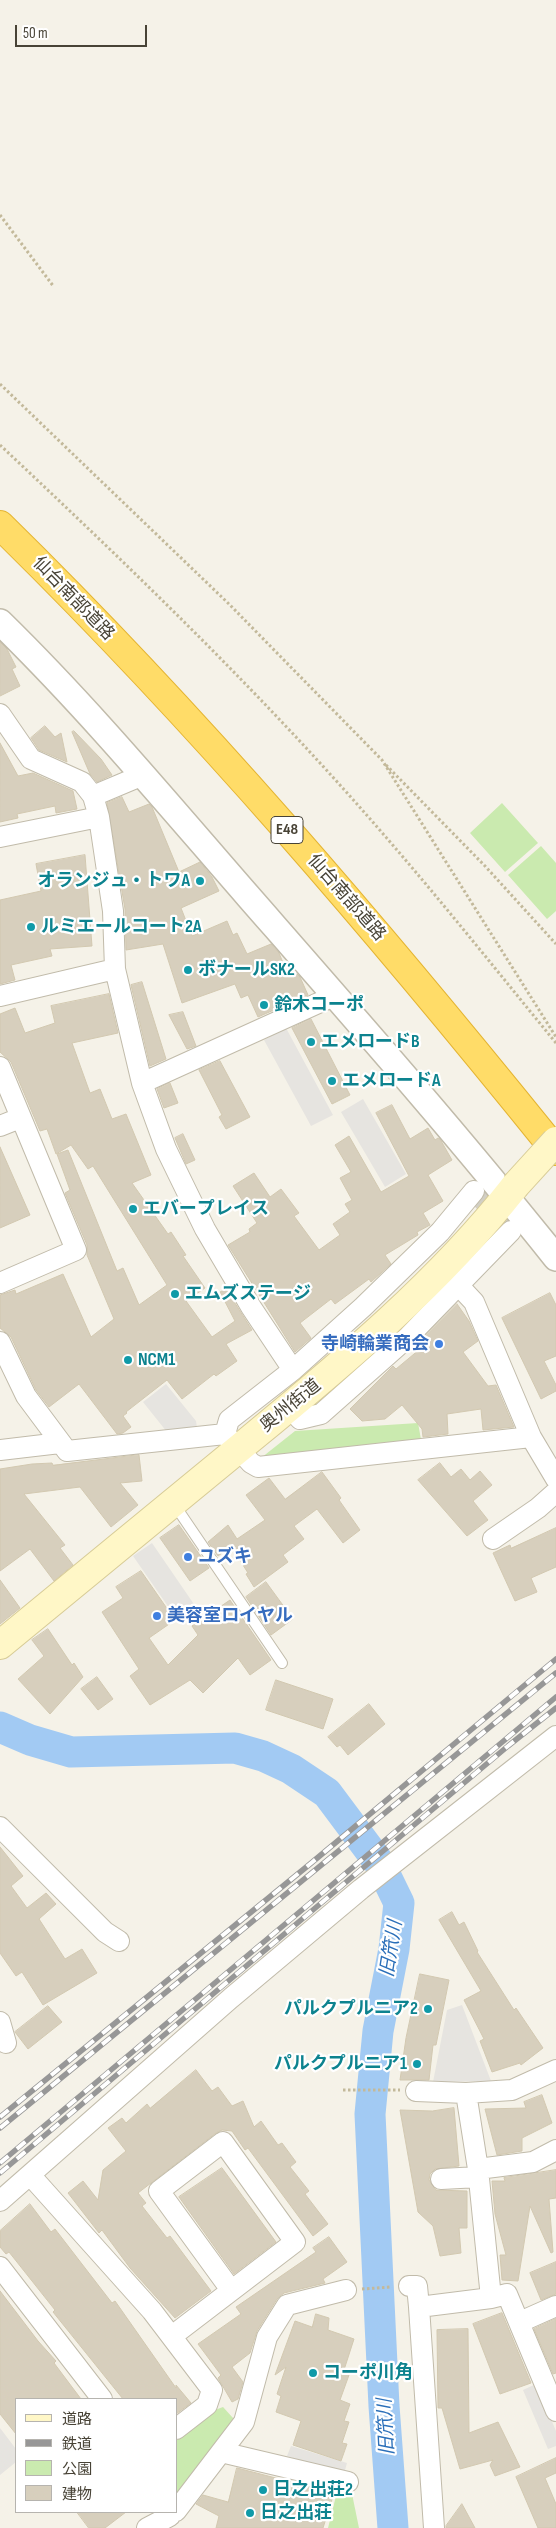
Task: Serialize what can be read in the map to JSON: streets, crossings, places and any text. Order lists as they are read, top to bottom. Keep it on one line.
{"streets":{"highway":["仙台南部道路","E48"],"main road":["奥州街道"]},"water":["旧笊川"],"places":["オランジュ・トワA","ルミエールコート2A","ボナールSK2","鈴木コーポ","エメロードB","エメロードA","エバープレイス","エムズステージ","寺崎輪業商会","NCM1","ユズキ","美容室ロイヤル","パルクプルニア2","パルクプルニア1","コーポ川角","日之出荘2","日之出荘"],"legend":["道路","鉄道","公園","建物"],"scale_bar":"50 m"}
